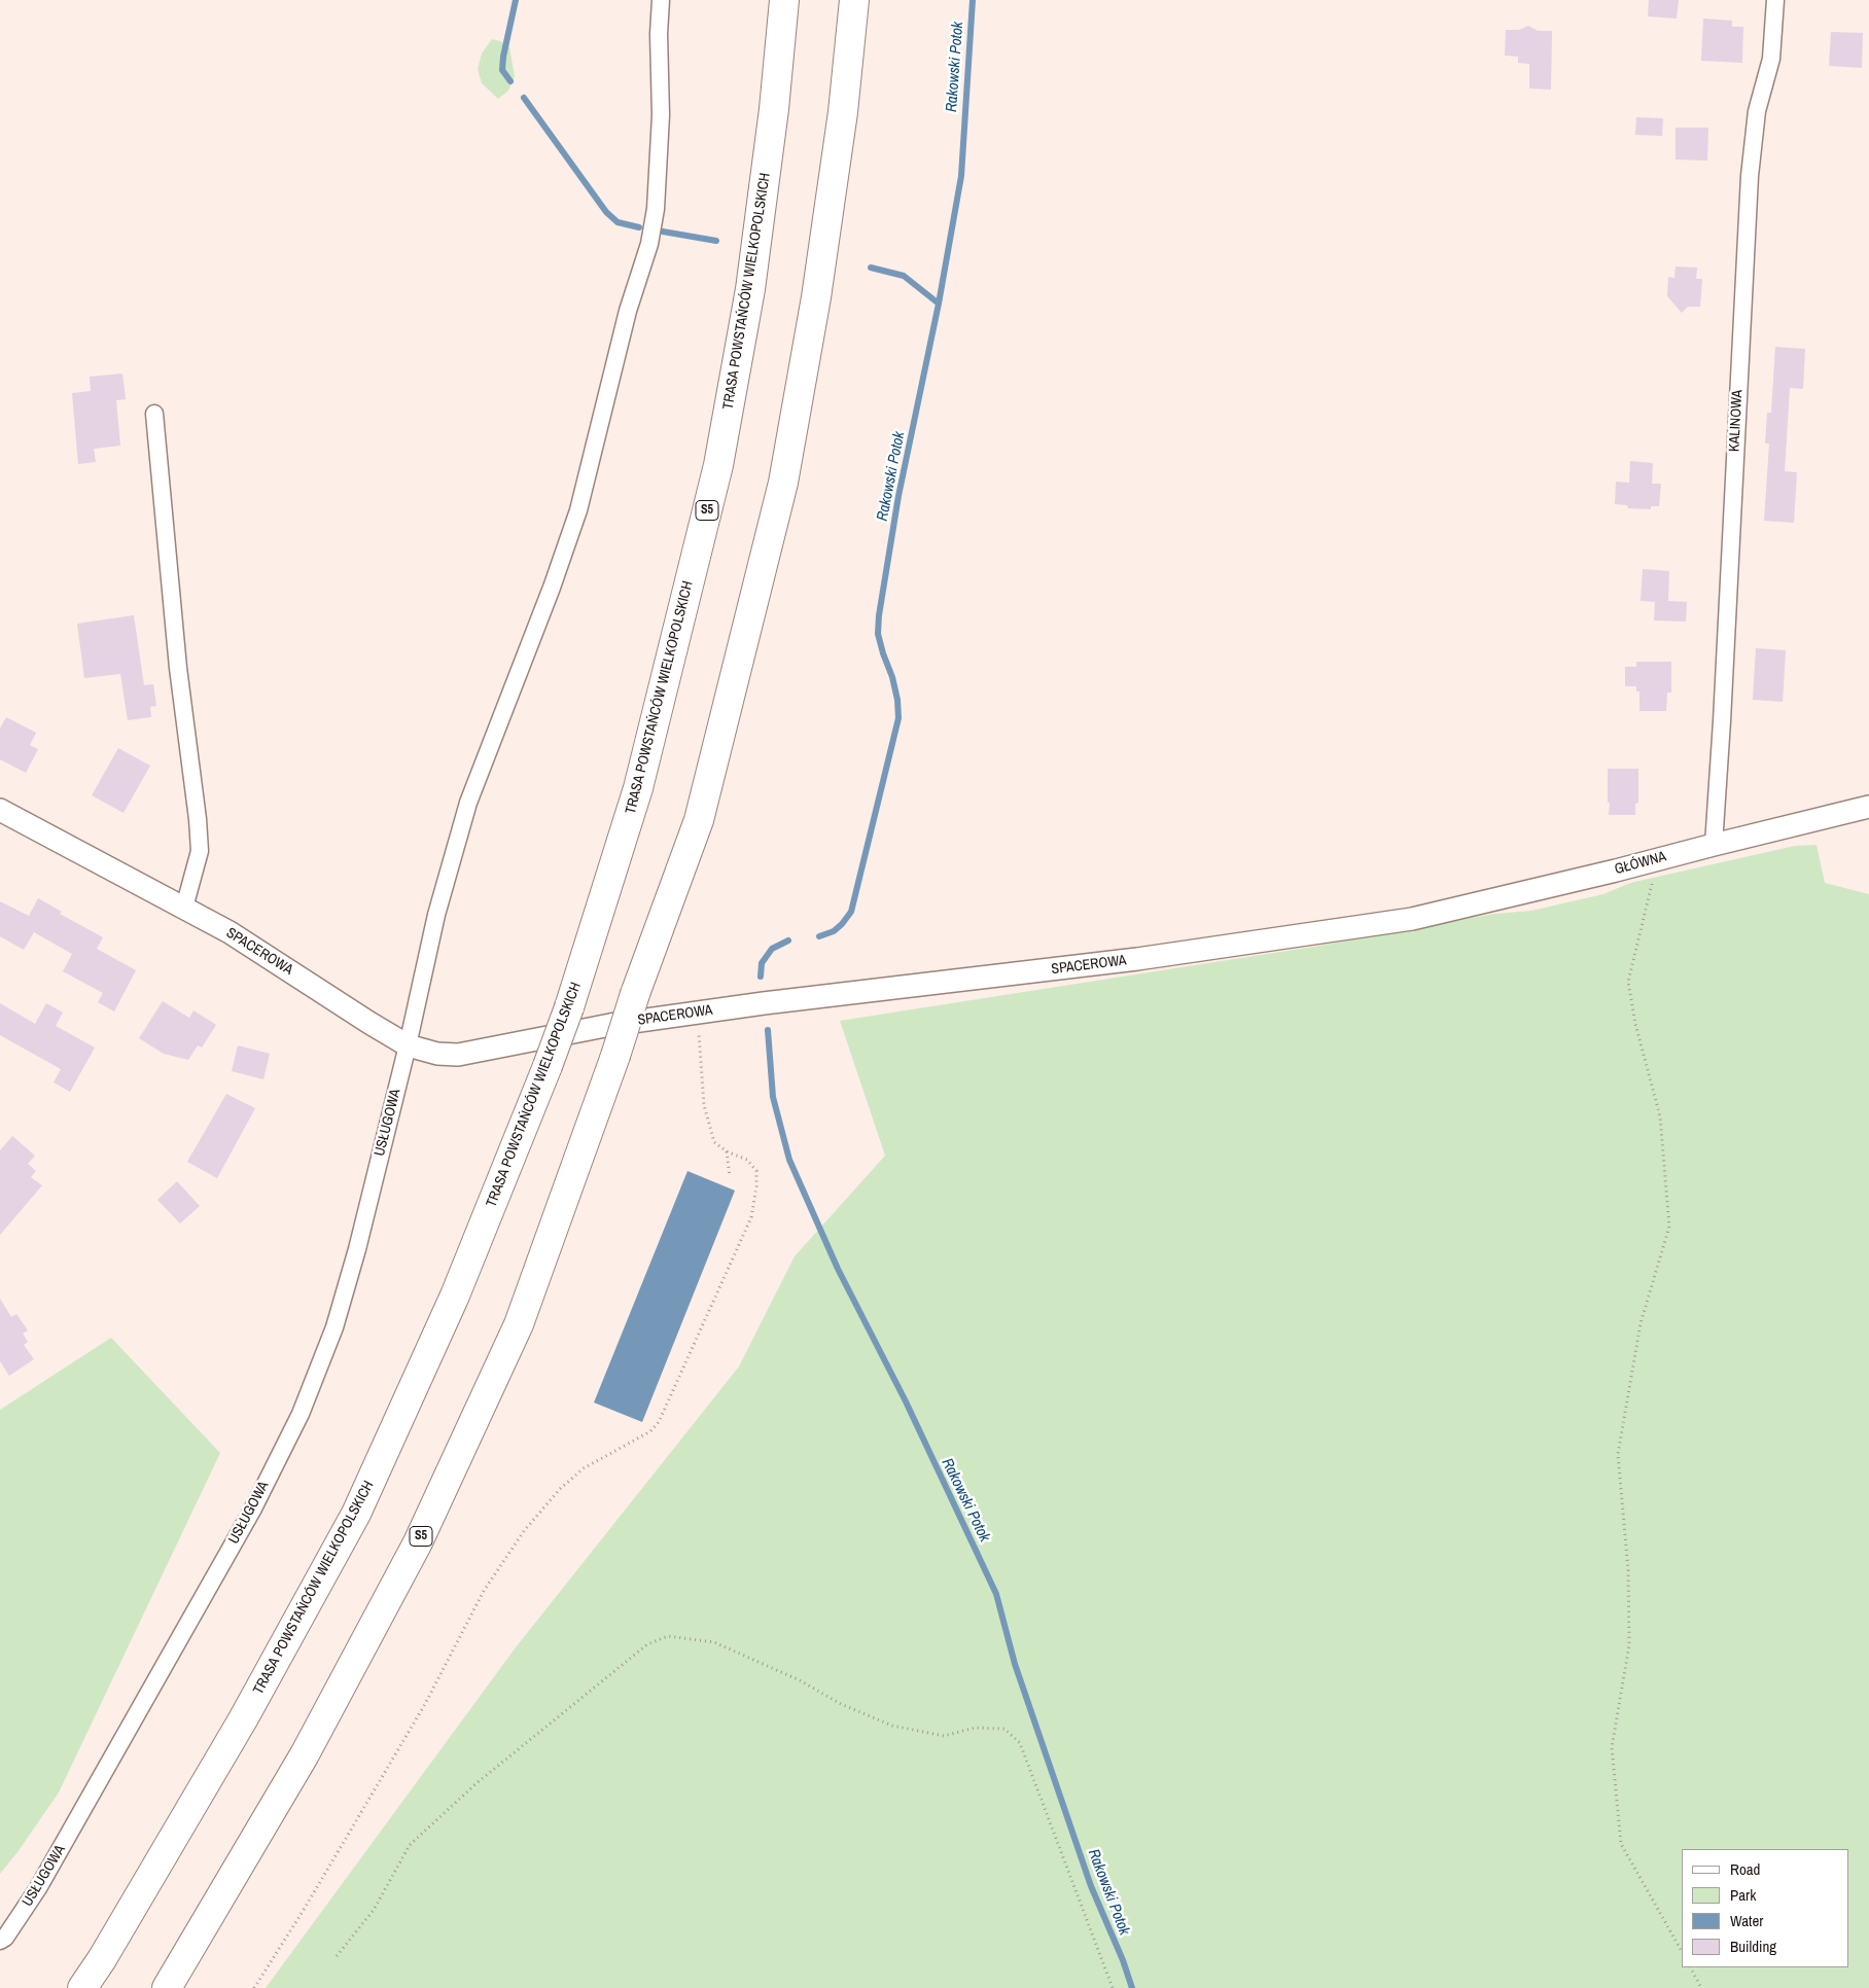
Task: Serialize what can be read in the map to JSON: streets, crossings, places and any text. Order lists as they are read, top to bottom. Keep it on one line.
{"streets":{"highway":["TRASA POWSTAŃCÓW WIELKOPOLSKICH","S5"],"street":["KALINOWA","GŁÓWNA","SPACEROWA","USŁUGOWA"]},"crossings":[["KALINOWA","GŁÓWNA"],["GŁÓWNA","SPACEROWA"],["SPACEROWA","USŁUGOWA"]],"water":["Rakowski Potok"],"legend":["Road","Park","Water","Building"]}
